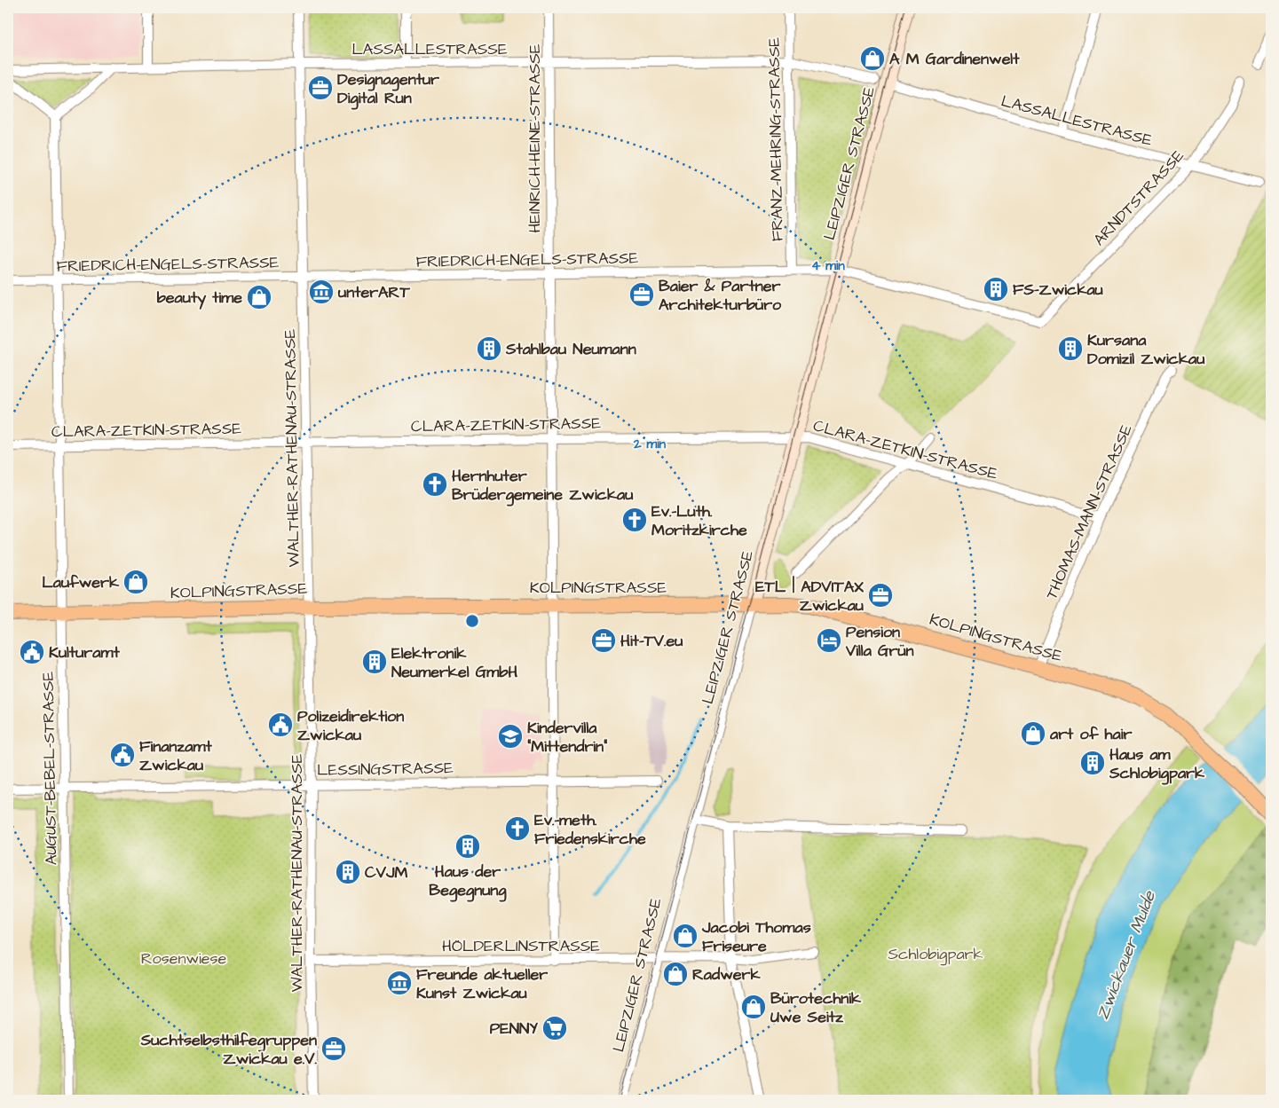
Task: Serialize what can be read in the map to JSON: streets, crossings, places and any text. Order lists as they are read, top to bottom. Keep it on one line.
{"streets":{"main road":["KOLPINGSTRASSE"],"street":["LASSALLESTRASSE","HEINRICH-HEINE-STRASSE","FRANZ-MEHRING-STRASSE","LEIPZIGER STRASSE","ARNDTSTRASSE","FRIEDRICH-ENGELS-STRASSE","CLARA-ZETKIN-STRASSE","WALTHER-RATHENAU-STRASSE","THOMAS-MANN-STRASSE","AUGUST-BEBEL-STRASSE","LESSINGSTRASSE","HÖLDERLINSTRASSE"]},"crossings":[["LASSALLESTRASSE","HEINRICH-HEINE-STRASSE"],["LASSALLESTRASSE","FRANZ-MEHRING-STRASSE"],["LASSALLESTRASSE","LEIPZIGER STRASSE"],["LASSALLESTRASSE","ARNDTSTRASSE"],["LASSALLESTRASSE","WALTHER-RATHENAU-STRASSE"],["HEINRICH-HEINE-STRASSE","FRIEDRICH-ENGELS-STRASSE"],["HEINRICH-HEINE-STRASSE","CLARA-ZETKIN-STRASSE"],["HEINRICH-HEINE-STRASSE","KOLPINGSTRASSE"],["HEINRICH-HEINE-STRASSE","LESSINGSTRASSE"],["HEINRICH-HEINE-STRASSE","HÖLDERLINSTRASSE"],["FRANZ-MEHRING-STRASSE","FRIEDRICH-ENGELS-STRASSE"],["LEIPZIGER STRASSE","FRIEDRICH-ENGELS-STRASSE"],["LEIPZIGER STRASSE","CLARA-ZETKIN-STRASSE"],["LEIPZIGER STRASSE","KOLPINGSTRASSE"],["LEIPZIGER STRASSE","HÖLDERLINSTRASSE"],["ARNDTSTRASSE","FRIEDRICH-ENGELS-STRASSE"],["FRIEDRICH-ENGELS-STRASSE","WALTHER-RATHENAU-STRASSE"],["FRIEDRICH-ENGELS-STRASSE","AUGUST-BEBEL-STRASSE"],["CLARA-ZETKIN-STRASSE","WALTHER-RATHENAU-STRASSE"],["CLARA-ZETKIN-STRASSE","THOMAS-MANN-STRASSE"],["CLARA-ZETKIN-STRASSE","AUGUST-BEBEL-STRASSE"],["WALTHER-RATHENAU-STRASSE","KOLPINGSTRASSE"],["WALTHER-RATHENAU-STRASSE","LESSINGSTRASSE"],["WALTHER-RATHENAU-STRASSE","HÖLDERLINSTRASSE"],["THOMAS-MANN-STRASSE","KOLPINGSTRASSE"],["KOLPINGSTRASSE","AUGUST-BEBEL-STRASSE"],["AUGUST-BEBEL-STRASSE","LESSINGSTRASSE"]],"water":["Zwickauer Mulde"],"parks":["Schlobigpark","Rosenwiese"],"places":{"shop":["A M Gardinenwelt","beauty time","Laufwerk","art of hair","Jacobi Thomas Friseure","Radwerk","Bürotechnik Uwe Seitz"],"office":["Designagentur Digital Run","Baier & Partner Architekturbüro","ETL | ADVITAX Zwickau","Hit-TV.eu","Suchtselbsthilfegruppen Zwickau e.V."],"building":["FS-Zwickau","Stahlbau Neumann","Kursana Domizil Zwickau","Elektronik Neumerkel GmbH","Haus am Schlobigpark","Haus der Begegnung","CVJM"],"museum":["unterART","Freunde aktueller Kunst Zwickau"],"church":["Hernhuter Brüdergemeine Zwickau","Ev.-Luth. Moritzkirche","Ev.-meth. Friedenskirche"],"hotel":["Pension Villa Grün"],"public building":["Kulturamt","Polizeidirektion Zwickau","Finanzamt Zwickau"],"school or university":["Kindervilla \"Mittendrin\""],"supermarket":["PENNY"]},"rings":["4 min","2 min"]}
